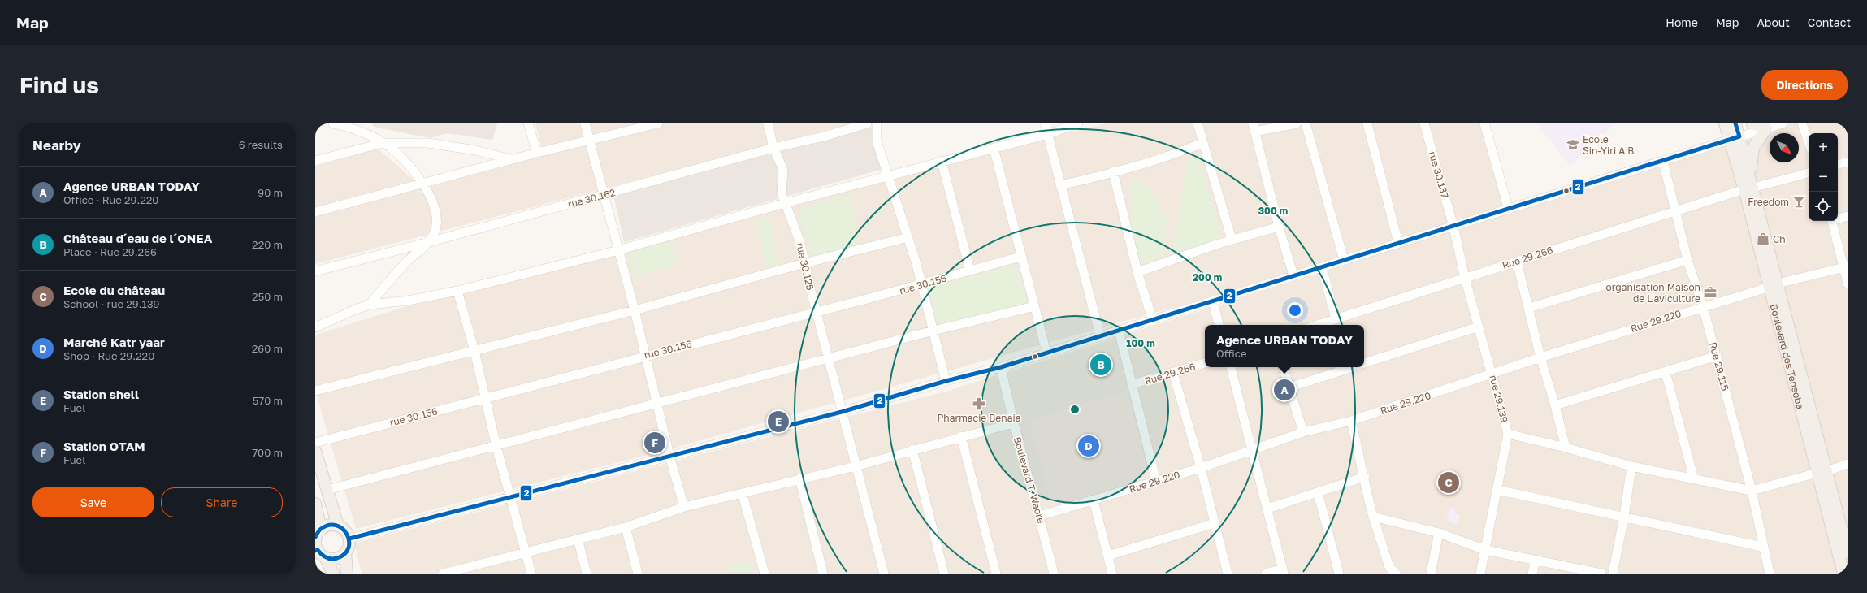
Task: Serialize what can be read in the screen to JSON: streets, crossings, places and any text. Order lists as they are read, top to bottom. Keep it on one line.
{"streets":{"main road":["Boulevard des Tensoba"],"street":["rue 30.137","rue 30.162","Rue 29.266","rue 30.125","rue 30.156","Rue 29.220","Rue 29.115","rue 29.139","Boulevard T. Waore"]},"crossings":[["rue 30.137","rue 29.139"],["rue 30.162","rue 30.125"],["Rue 29.266","Boulevard des Tensoba"],["Rue 29.266","Rue 29.115"],["Rue 29.266","rue 29.139"],["rue 30.125","rue 30.156"],["Rue 29.220","Boulevard des Tensoba"],["Rue 29.220","Rue 29.115"],["Rue 29.220","rue 29.139"],["Rue 29.220","Boulevard T. Waore"]],"places":{"school or university":["Ecole Sin-Yiri A B"],"bar":["Freedom"],"shop":["Ch"],"office":["organisation Maison de L'aviculture"],"pharmacy":["Pharmacie Benaia"]},"lines":["transit line 2"],"north":"bottom right","page":{"header":"Map","nav":["Home","Map","About","Contact"],"buttons":["Directions",["Save","Share"]],"title":"Find us","heading":["Nearby","6 results"],"map_buttons":["+","−"],"list":[{"mark":"A","name":"Agence URBAN TODAY","note":"Office · Rue 29.220","value":"90 m"},{"mark":"B","name":"Château d´eau de l´ONEA","note":"Place · Rue 29.266","value":"220 m"},{"mark":"C","name":"Ecole du château","note":"School · rue 29.139","value":"250 m"},{"mark":"D","name":"Marché Katr yaar","note":"Shop · Rue 29.220","value":"260 m"},{"mark":"E","name":"Station shell","note":"Fuel","value":"570 m"},{"mark":"F","name":"Station OTAM","note":"Fuel","value":"700 m"}],"popup":["Agence URBAN TODAY","Office"],"pins":["B","A","E","F","D","C"]},"rings":["300 m","200 m","100 m"]}
